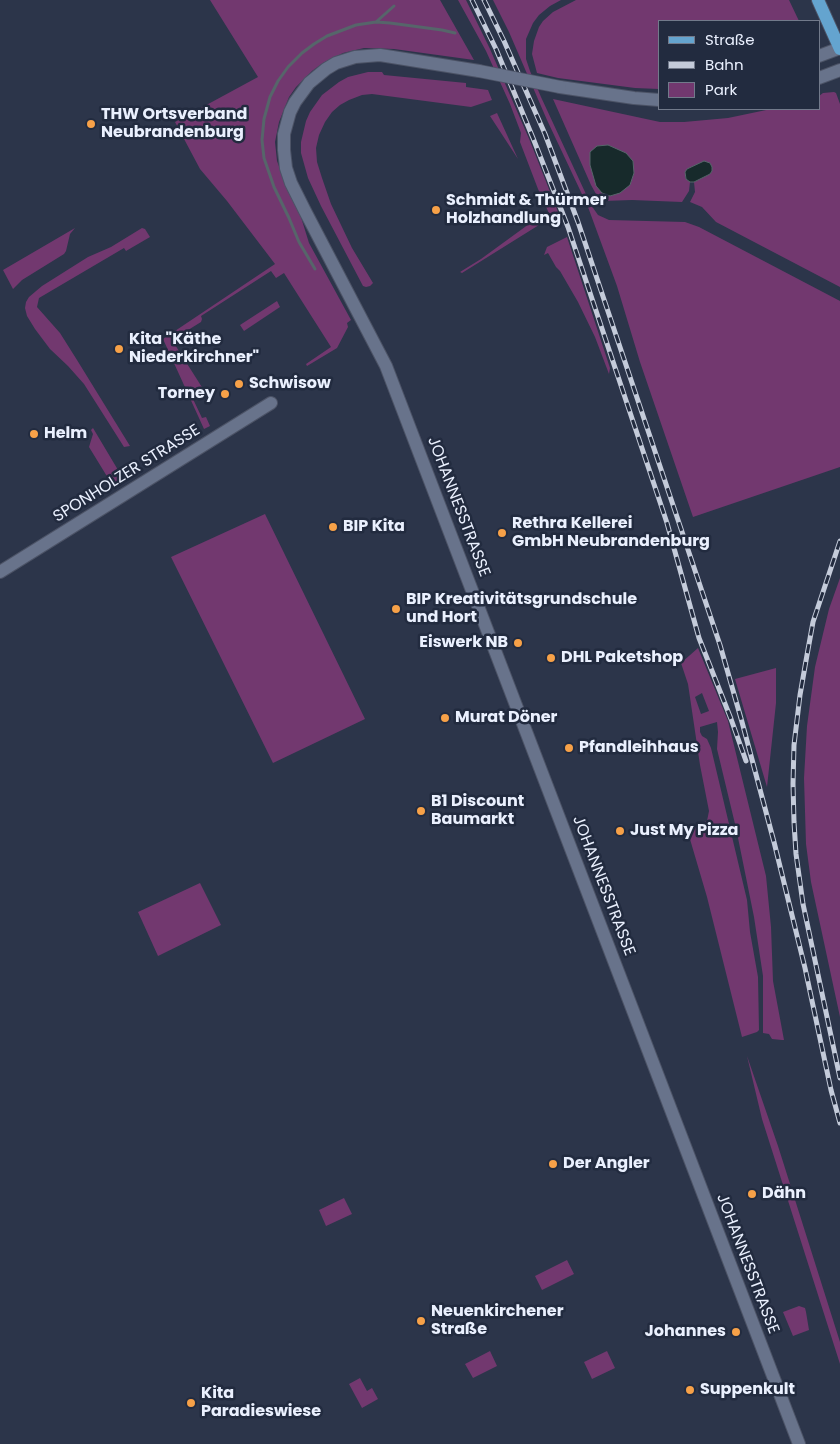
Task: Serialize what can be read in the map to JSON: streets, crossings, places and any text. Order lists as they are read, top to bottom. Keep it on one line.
{"streets":{"main road":["SPONHOLZER STRASSE","JOHANNESSTRASSE"]},"places":["THW Ortsverband Neubrandenburg","Schmidt & Thürmer Holzhandlung","Kita \"Käthe Niederkirchner\"","Schwisow","Torney","Helm","BIP Kita","Rethra Kellerei GmbH Neubrandenburg","BIP Kreativitätsgrundschule und Hort","Eiswerk NB","DHL Paketshop","Murat Döner","Pfandleihhaus","B1 Discount Baumarkt","Just My Pizza","Der Angler","Dähn","Neuenkirchener Straße","Johannes","Suppenkult","Kita Paradieswiese"],"legend":["Straße","Bahn","Park"]}
